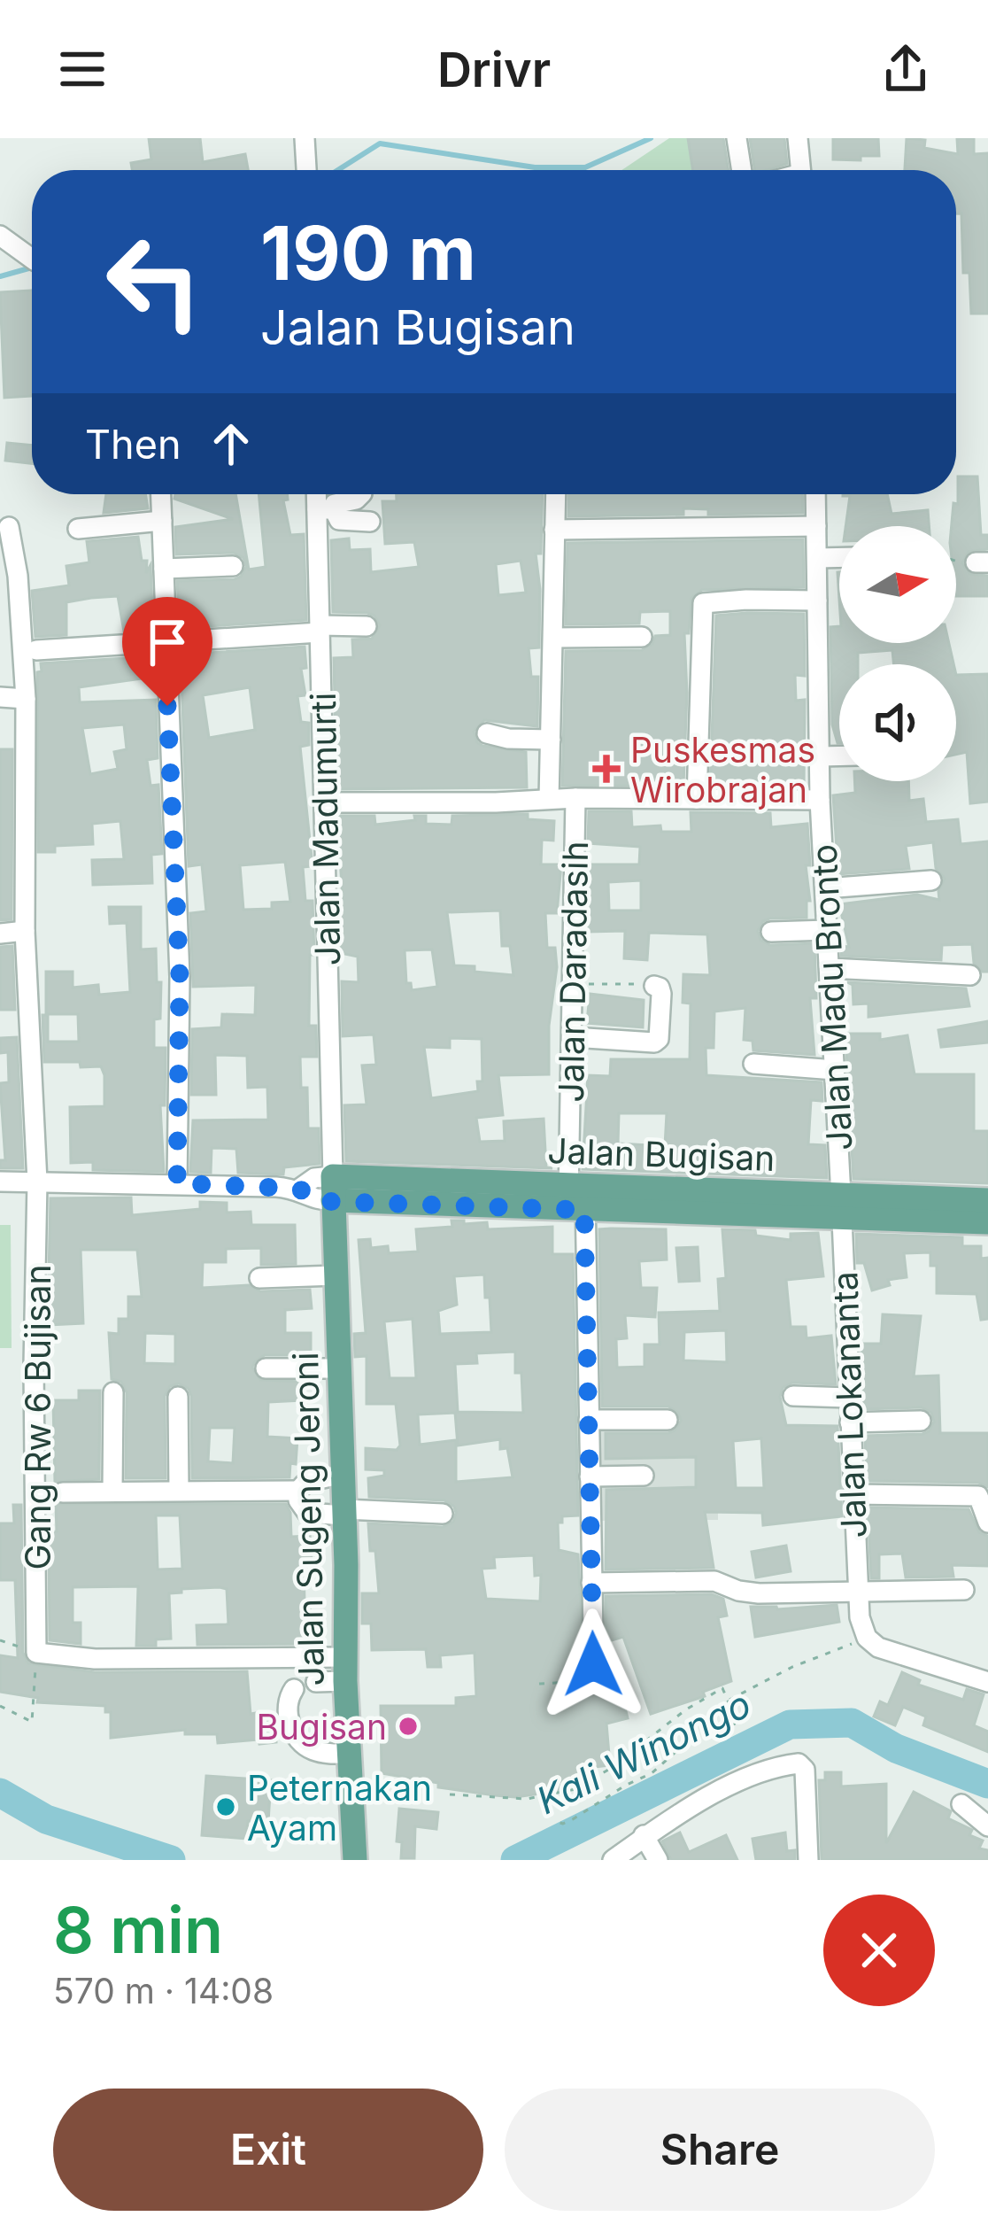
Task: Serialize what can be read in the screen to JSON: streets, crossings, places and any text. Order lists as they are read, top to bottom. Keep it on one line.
{"streets":{"main road":["Jalan Bugisan","Jalan Sugeng Jeroni"],"street":["Jalan Madumurti","Jalan Daradasih","Jalan Madu Bronto","Jalan Lokananta","Gang Rw 6 Bujisan"]},"crossings":[["Jalan Madumurti","Jalan Bugisan"],["Jalan Madumurti","Jalan Sugeng Jeroni"],["Jalan Daradasih","Jalan Bugisan"],["Jalan Madu Bronto","Jalan Bugisan"],["Jalan Madu Bronto","Jalan Lokananta"],["Jalan Bugisan","Jalan Lokananta"],["Jalan Bugisan","Jalan Sugeng Jeroni"]],"water":["Kali Winongo"],"places":{"health":["Puskesmas Wirobrajan"],"other":["Bugisan","Peternakan Ayam"]},"north":"right","page":{"header":"Drivr","turn":["190 m","Jalan Bugisan"],"then":"Then","heading":["8 min","570 m · 14:08"],"buttons":["Exit","Share"]}}
